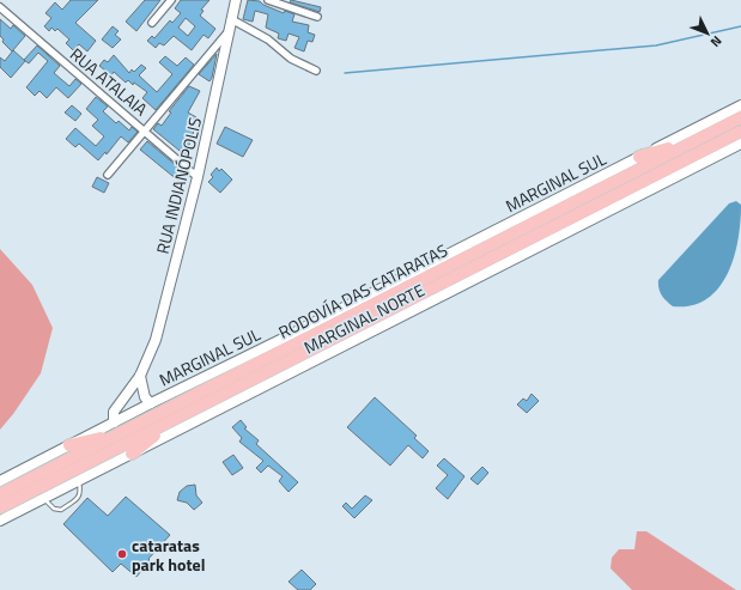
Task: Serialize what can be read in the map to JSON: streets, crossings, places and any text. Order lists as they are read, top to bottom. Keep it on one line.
{"streets":{"highway":["RODOVÍA DAS CATARATAS"],"street":["RUA ATALAIA","MARGINAL SUL","RUA INDIANÓPOLIS","MARGINAL NORTE"]},"crossings":[["RUA ATALAIA","RUA INDIANÓPOLIS"],["MARGINAL SUL","RUA INDIANÓPOLIS"],["RODOVÍA DAS CATARATAS","MARGINAL NORTE"]],"places":["cataratas park hotel"],"north":"bottom right"}
